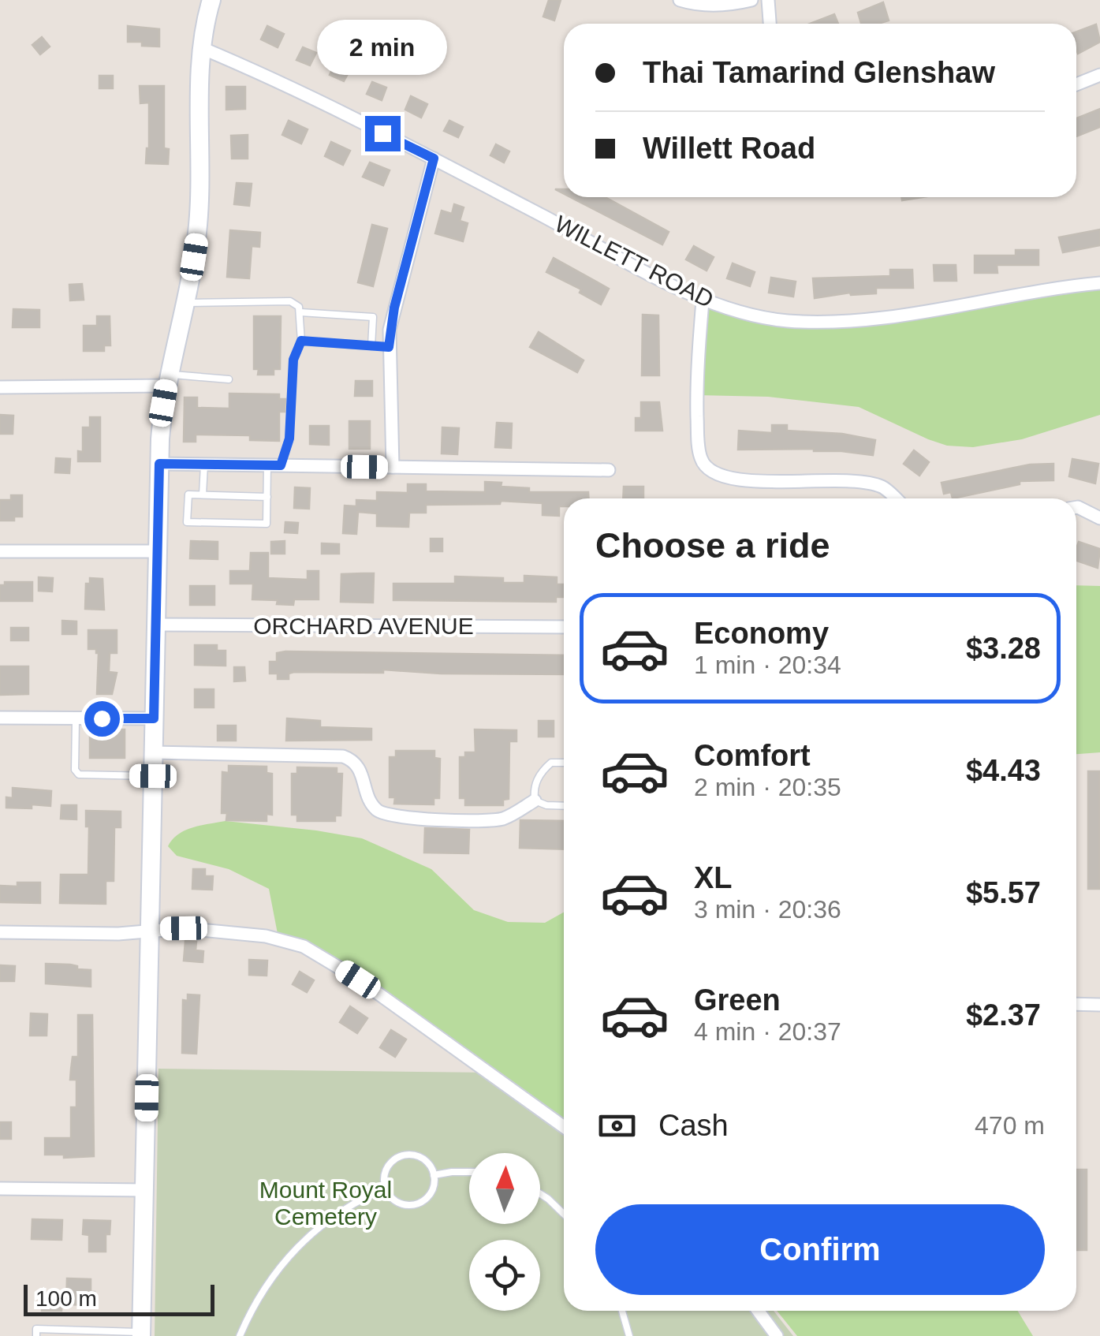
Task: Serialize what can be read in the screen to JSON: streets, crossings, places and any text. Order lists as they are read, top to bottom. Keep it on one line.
{"streets":{"street":["WILLETT ROAD","ORCHARD AVENUE"]},"parks":["Mount Royal Cemetery"],"scale_bar":"100 m","north":"top","page":{"bubble":"2 min","banner":["Thai Tamarind Glenshaw","Willett Road"],"heading":"Choose a ride","list":[{"name":"Economy","note":"1 min · 20:34","value":"$3.28"},{"name":"Comfort","note":"2 min · 20:35","value":"$4.43"},{"name":"XL","note":"3 min · 20:36","value":"$5.57"},{"name":"Green","note":"4 min · 20:37","value":"$2.37"}],"pay":["Cash","470 m"],"buttons":"Confirm","scale":"100 m"}}
